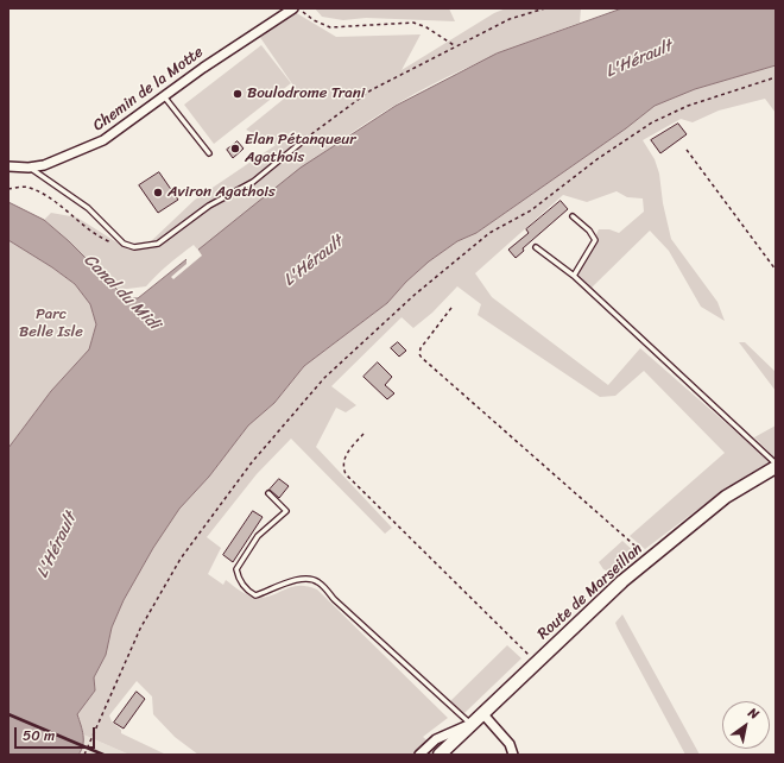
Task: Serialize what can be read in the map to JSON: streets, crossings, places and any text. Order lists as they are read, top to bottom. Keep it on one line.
{"streets":{"main road":["Route de Marseillan"],"street":["Chemin de la Motte"]},"water":["L'Hérault","Canal du Midi"],"parks":["Parc Belle Isle"],"places":["Boulodrome Trani","Elan Pétanqueur Agathois","Aviron Agathois"],"scale_bar":"50 m","north":"top right"}
